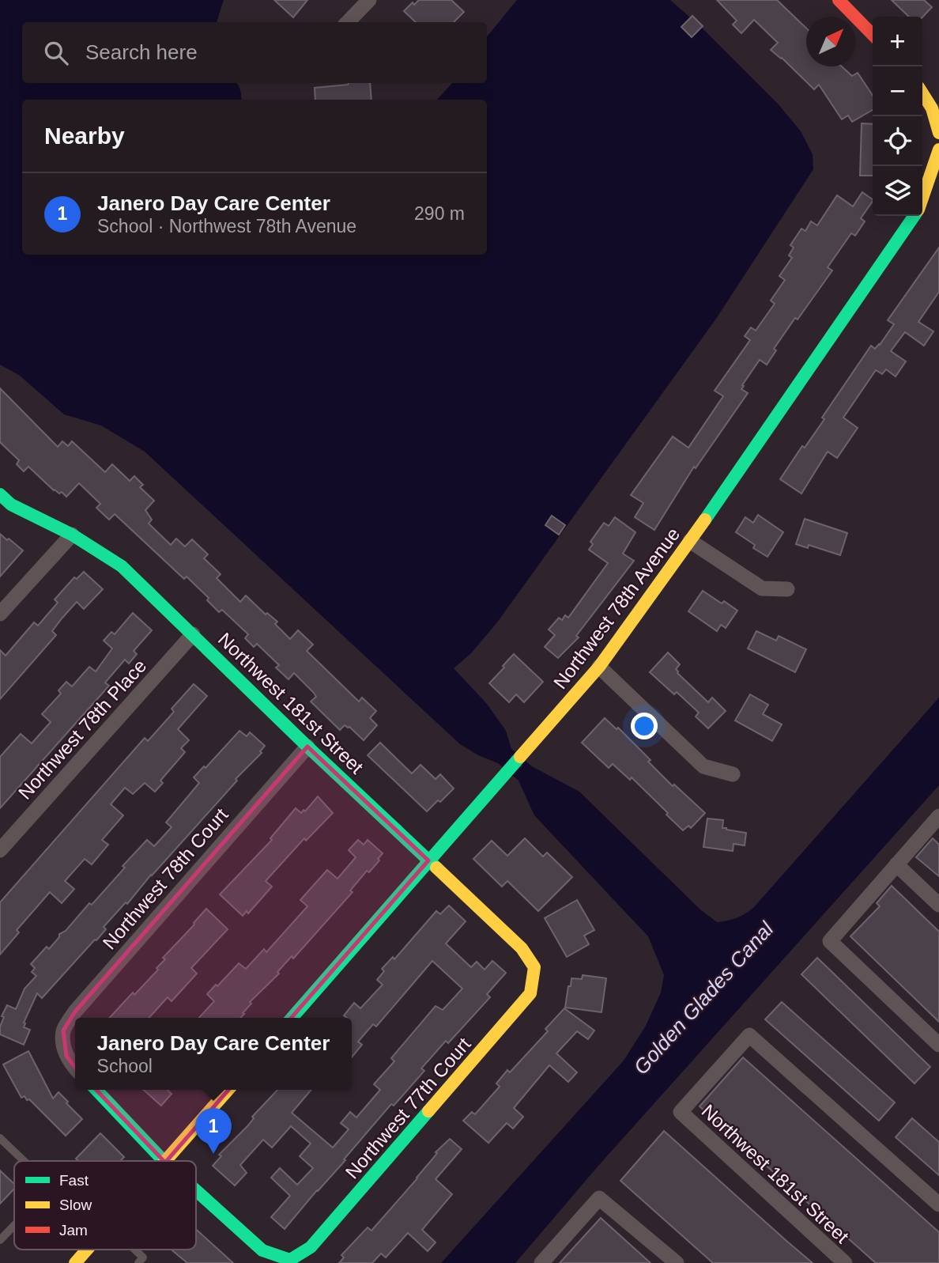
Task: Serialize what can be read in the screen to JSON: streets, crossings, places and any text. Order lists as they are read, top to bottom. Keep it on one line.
{"streets":{"street":["Northwest 78th Avenue","Northwest 181st Street","Northwest 78th Place","Northwest 78th Court","Northwest 77th Court"]},"crossings":[["Northwest 78th Avenue","Northwest 181st Street"],["Northwest 181st Street","Northwest 78th Place"],["Northwest 181st Street","Northwest 78th Court"],["Northwest 181st Street","Northwest 77th Court"]],"water":["Golden Glades Canal"],"legend":["Fast","Slow","Jam"],"north":"top right","page":{"map_buttons":["+","−"],"search":"Search here","heading":"Nearby","list":[{"mark":"1","name":"Janero Day Care Center","note":"School · Northwest 78th Avenue","value":"290 m"}],"popup":["Janero Day Care Center","School"],"pins":"1"}}
